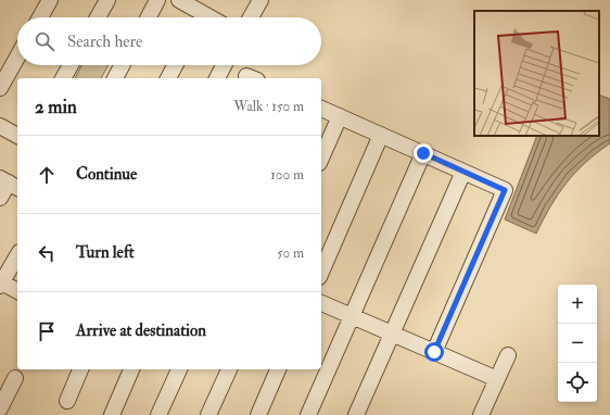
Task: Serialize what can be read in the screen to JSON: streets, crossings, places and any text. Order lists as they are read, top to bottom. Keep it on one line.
{"page":{"search":"Search here","heading":["2 min","Walk · 150 m"],"list":[["Continue","100 m"],["Turn left","50 m"],"Arrive at destination"],"map_buttons":["+","−"]}}
